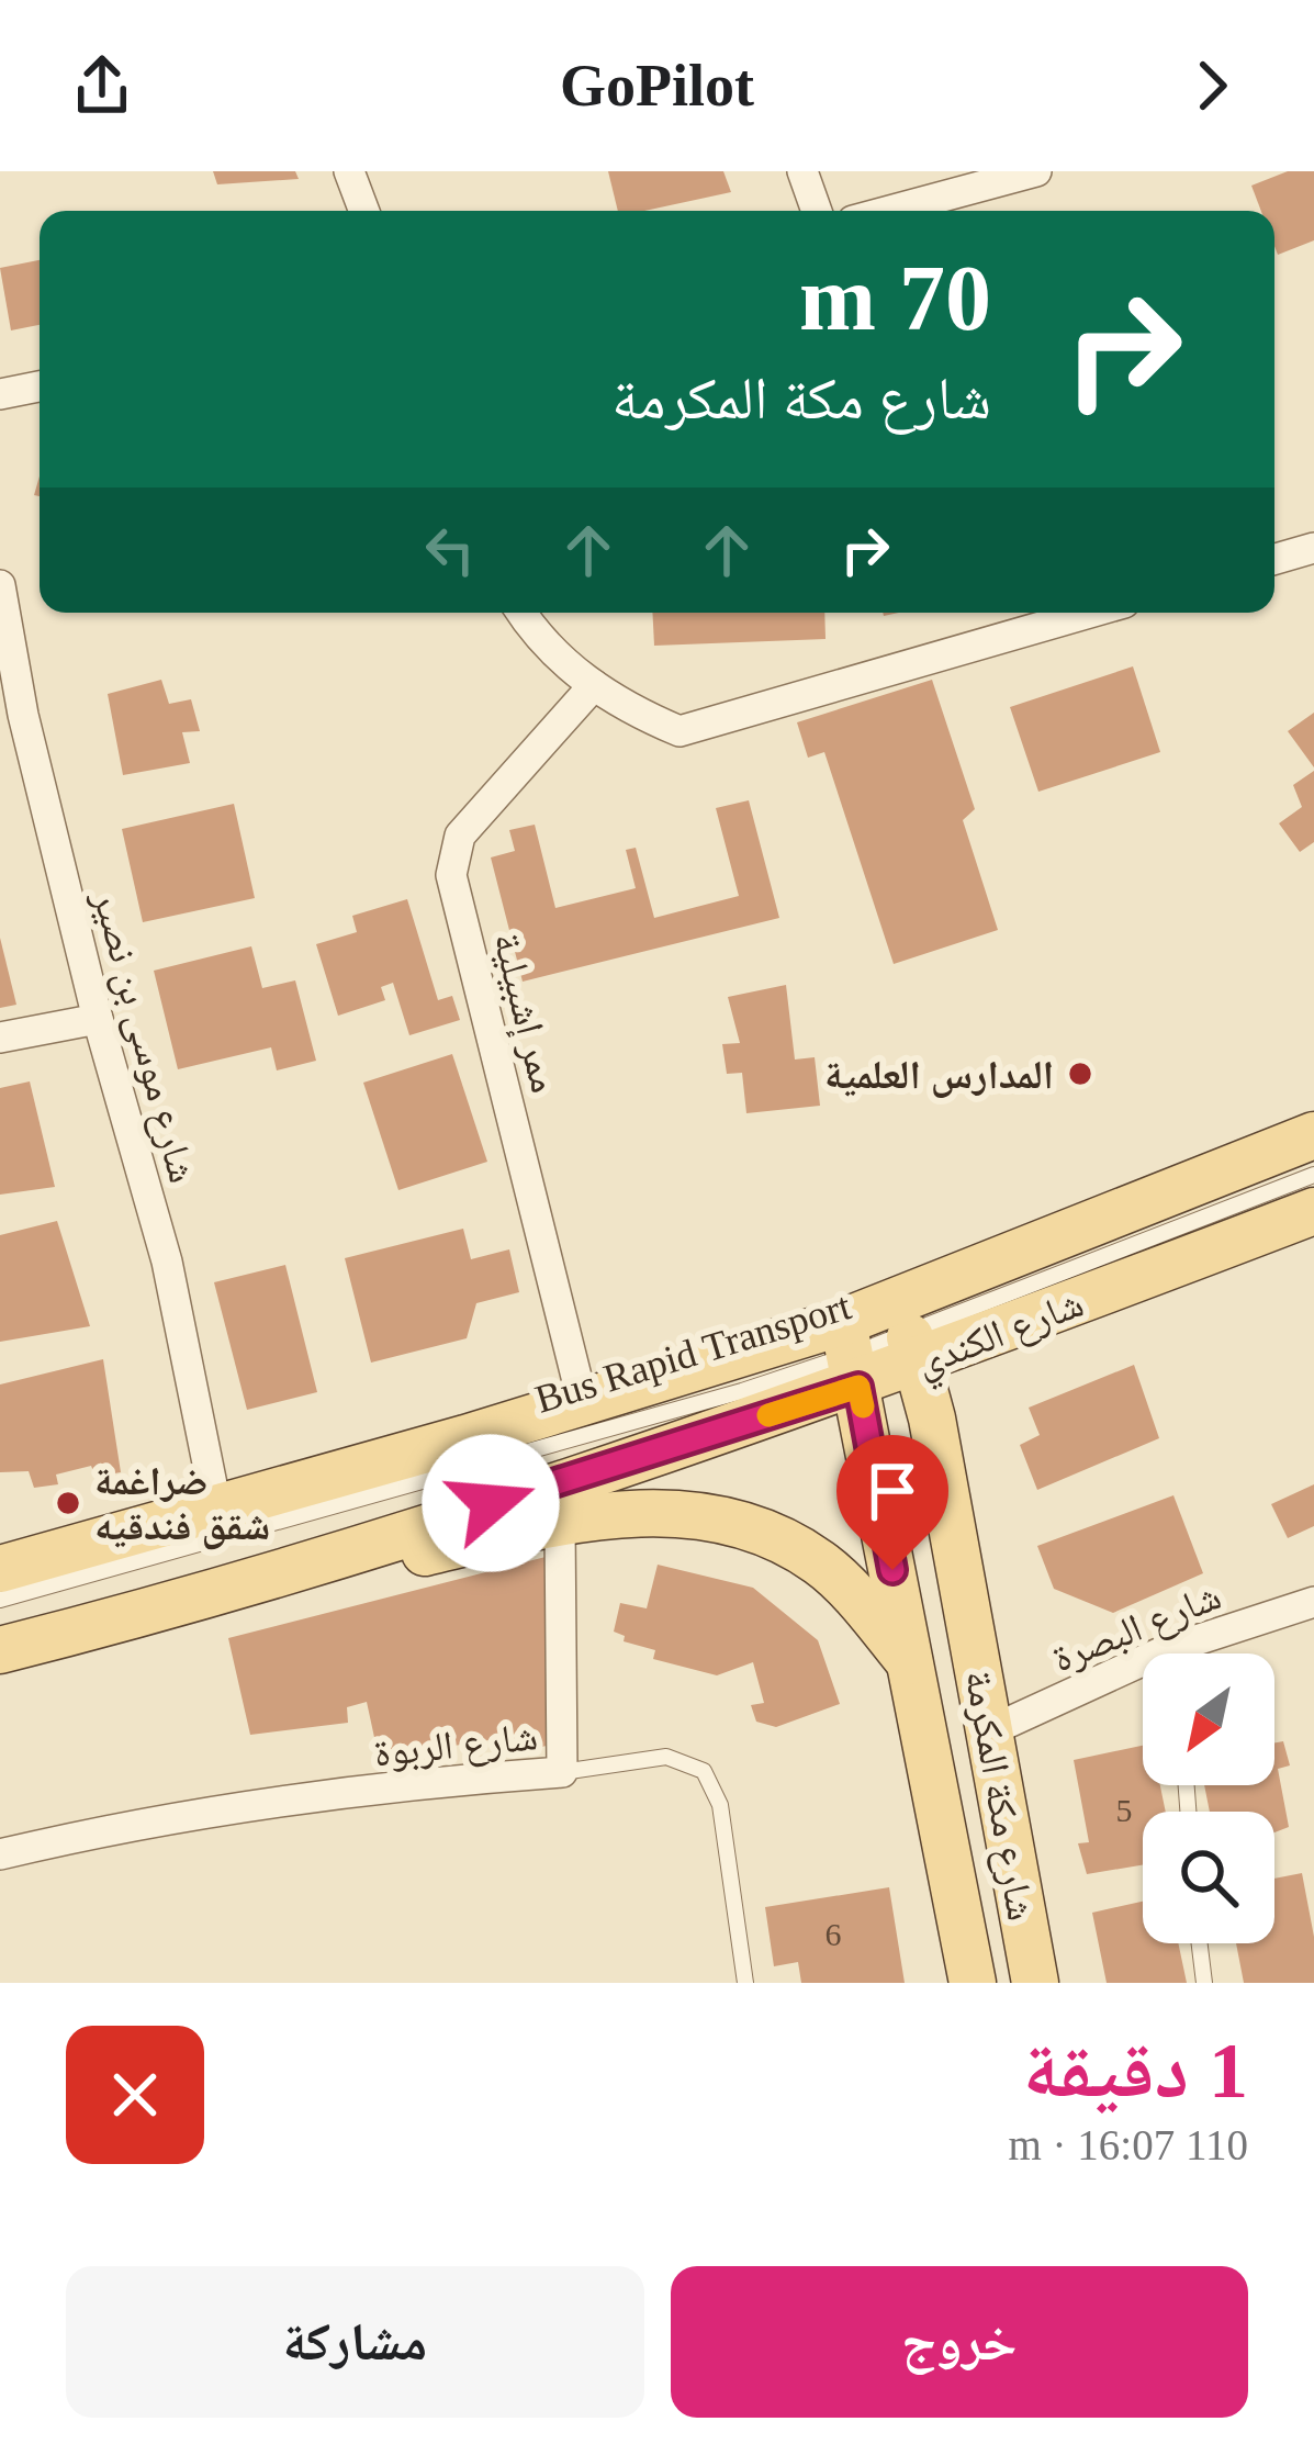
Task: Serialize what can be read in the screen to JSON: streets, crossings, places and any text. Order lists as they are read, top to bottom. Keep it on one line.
{"streets":{"main road":["شارع الكندي","شارع مكة المكرمة"],"street":["ممر إشبيلية","شارع موسى بن نصير","شارع البصرة","شارع الربوة"],"lane":["Bus Rapid Transport"]},"crossings":[["ممر إشبيلية","شارع الكندي"],["شارع موسى بن نصير","شارع الكندي"],["شارع الكندي","Bus Rapid Transport"],["شارع الكندي","شارع مكة المكرمة"],["Bus Rapid Transport","شارع مكة المكرمة"],["شارع البصرة","شارع مكة المكرمة"]],"places":["المدارس العلمية","ضراغمة شقق فندقيه"],"house_numbers":["5","6"],"north":"bottom left","page":{"header":"GoPilot","turn":["70 m","شارع مكة المكرمة"],"heading":["1 دقيقة","110 m · 16:07"],"buttons":["خروج","مشاركة"]}}
